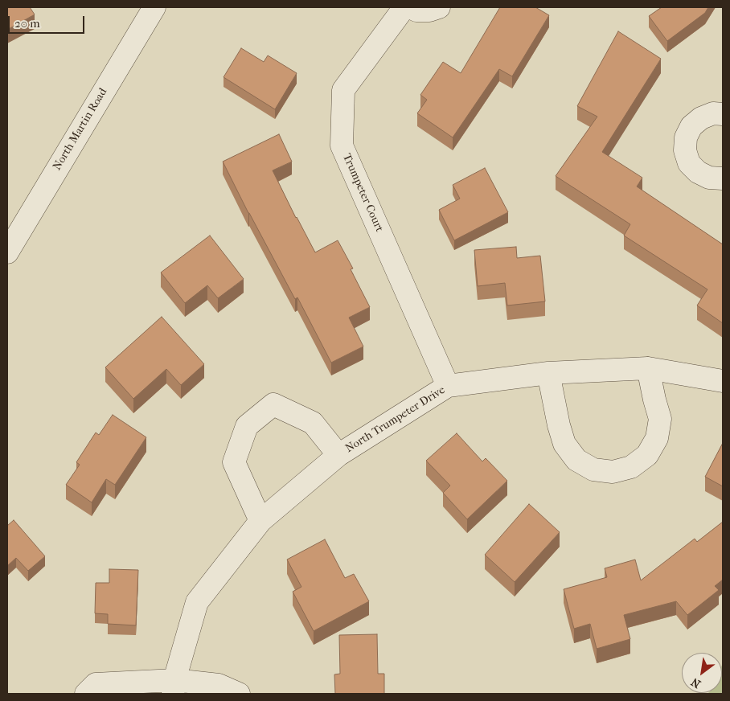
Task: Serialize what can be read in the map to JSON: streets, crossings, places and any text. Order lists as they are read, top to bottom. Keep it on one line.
{"streets":{"street":["North Martin Road","Trumpeter Court","North Trumpeter Drive"]},"crossings":[["Trumpeter Court","North Trumpeter Drive"]],"scale_bar":"20 m","north":"bottom left"}
